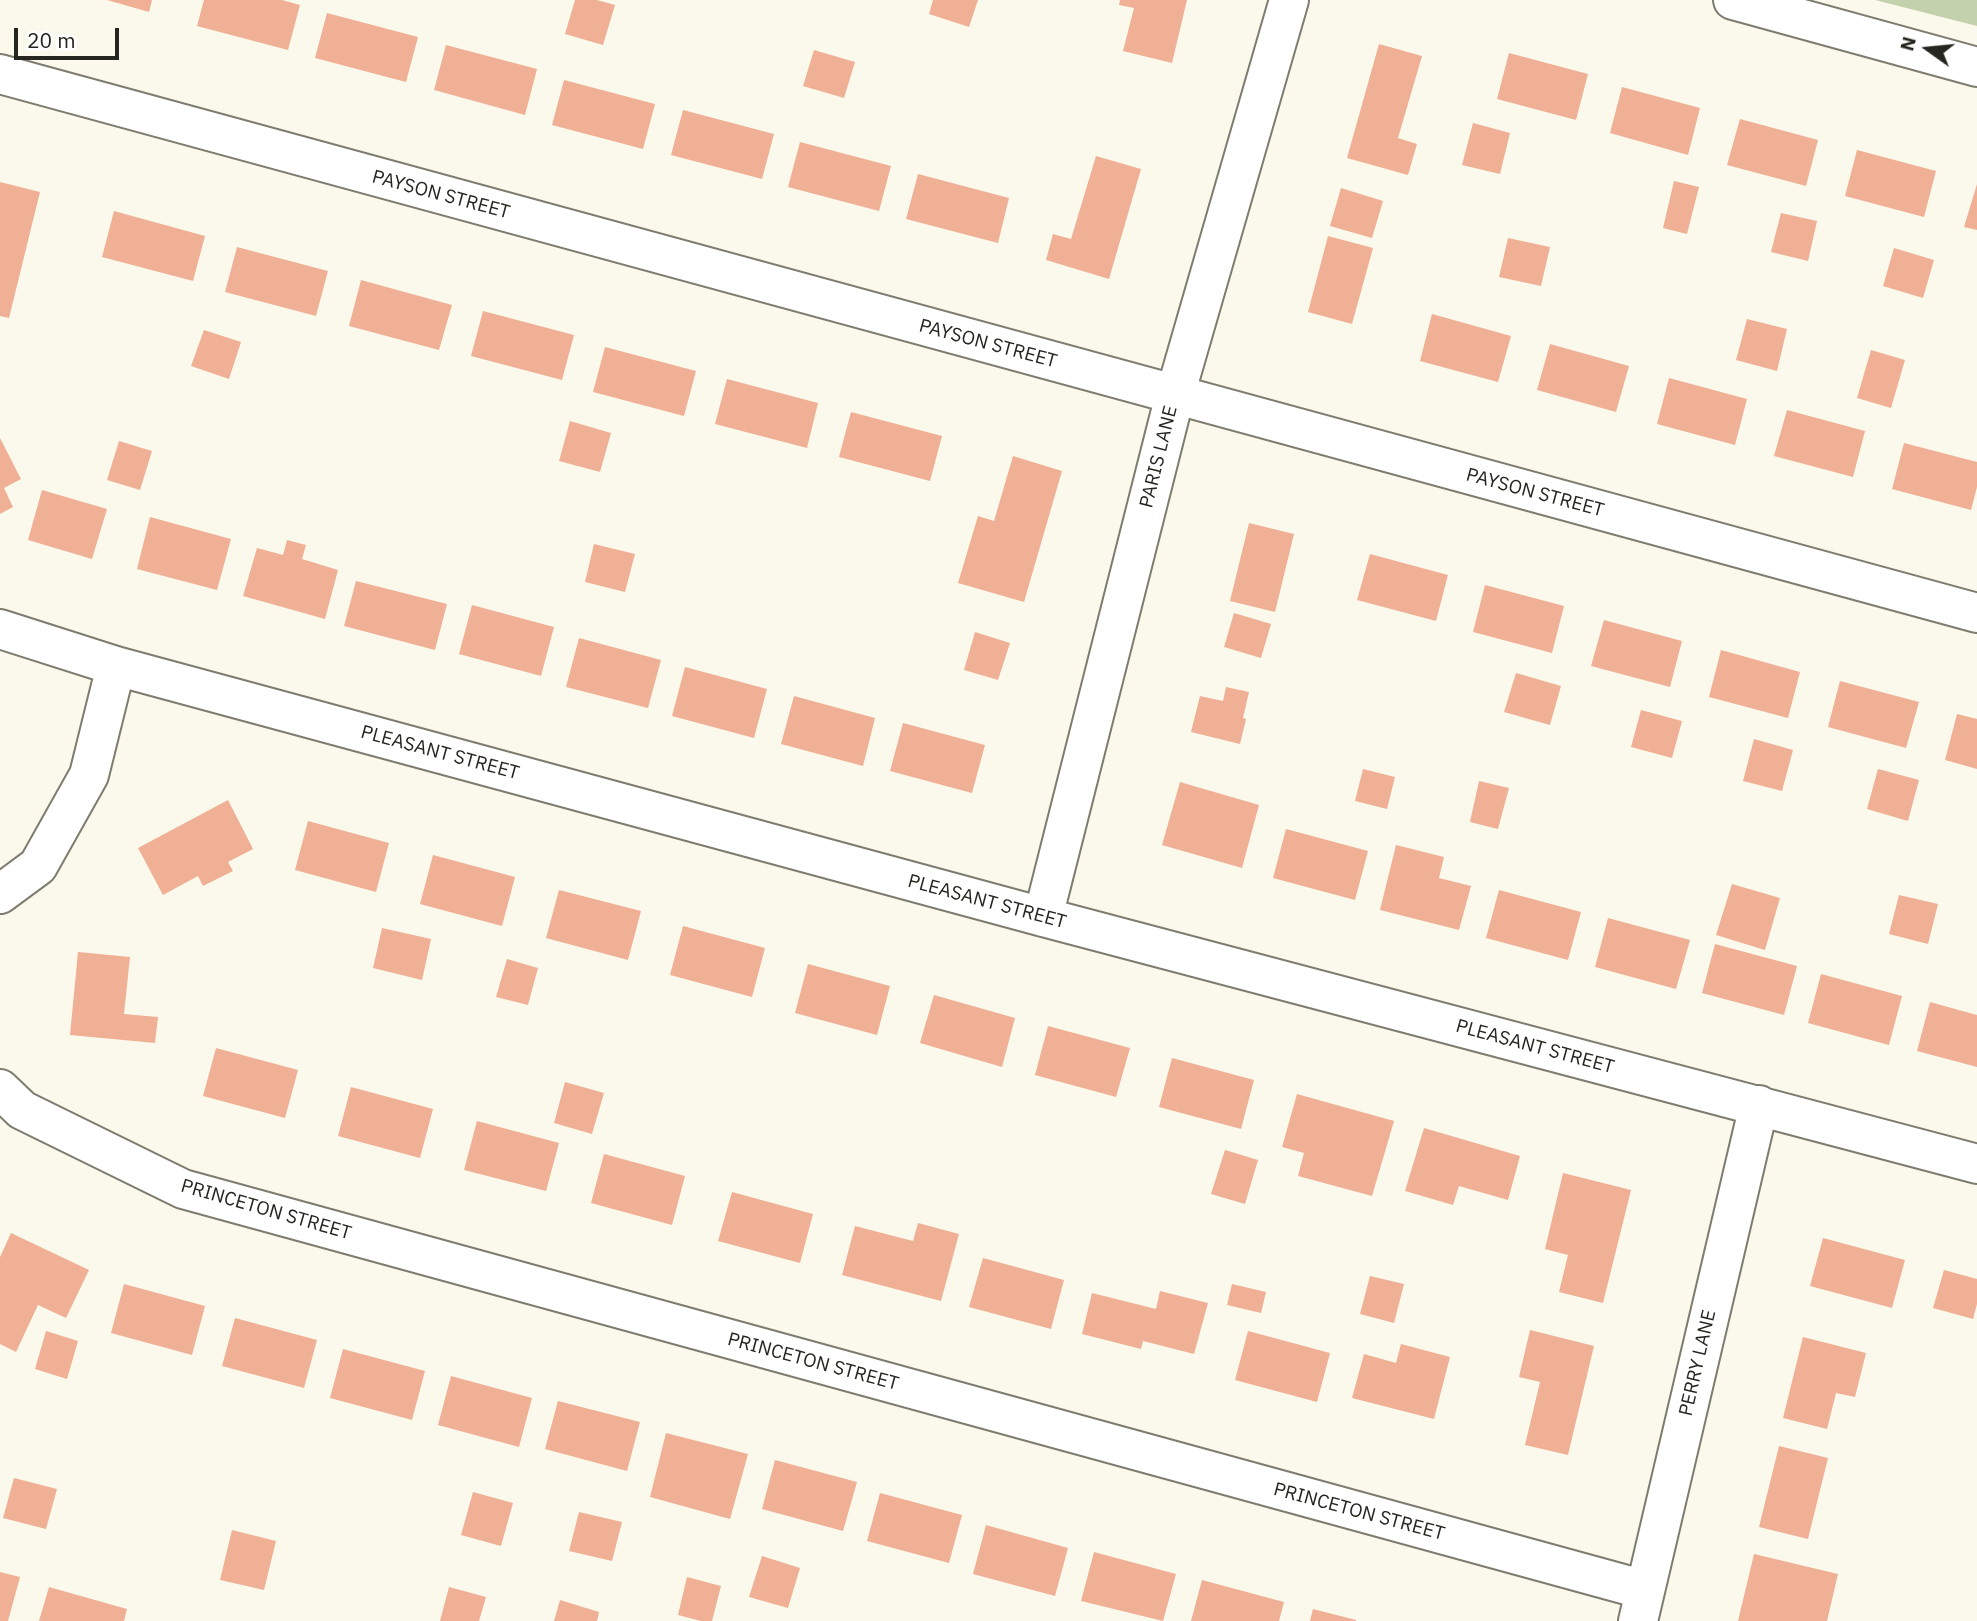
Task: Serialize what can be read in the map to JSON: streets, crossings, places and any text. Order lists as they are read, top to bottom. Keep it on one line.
{"streets":{"street":["PAYSON STREET","PARIS LANE","PLEASANT STREET","PRINCETON STREET","PERRY LANE"]},"crossings":[["PAYSON STREET","PARIS LANE"],["PARIS LANE","PLEASANT STREET"],["PLEASANT STREET","PERRY LANE"],["PRINCETON STREET","PERRY LANE"]],"scale_bar":"20 m","north":"left"}
